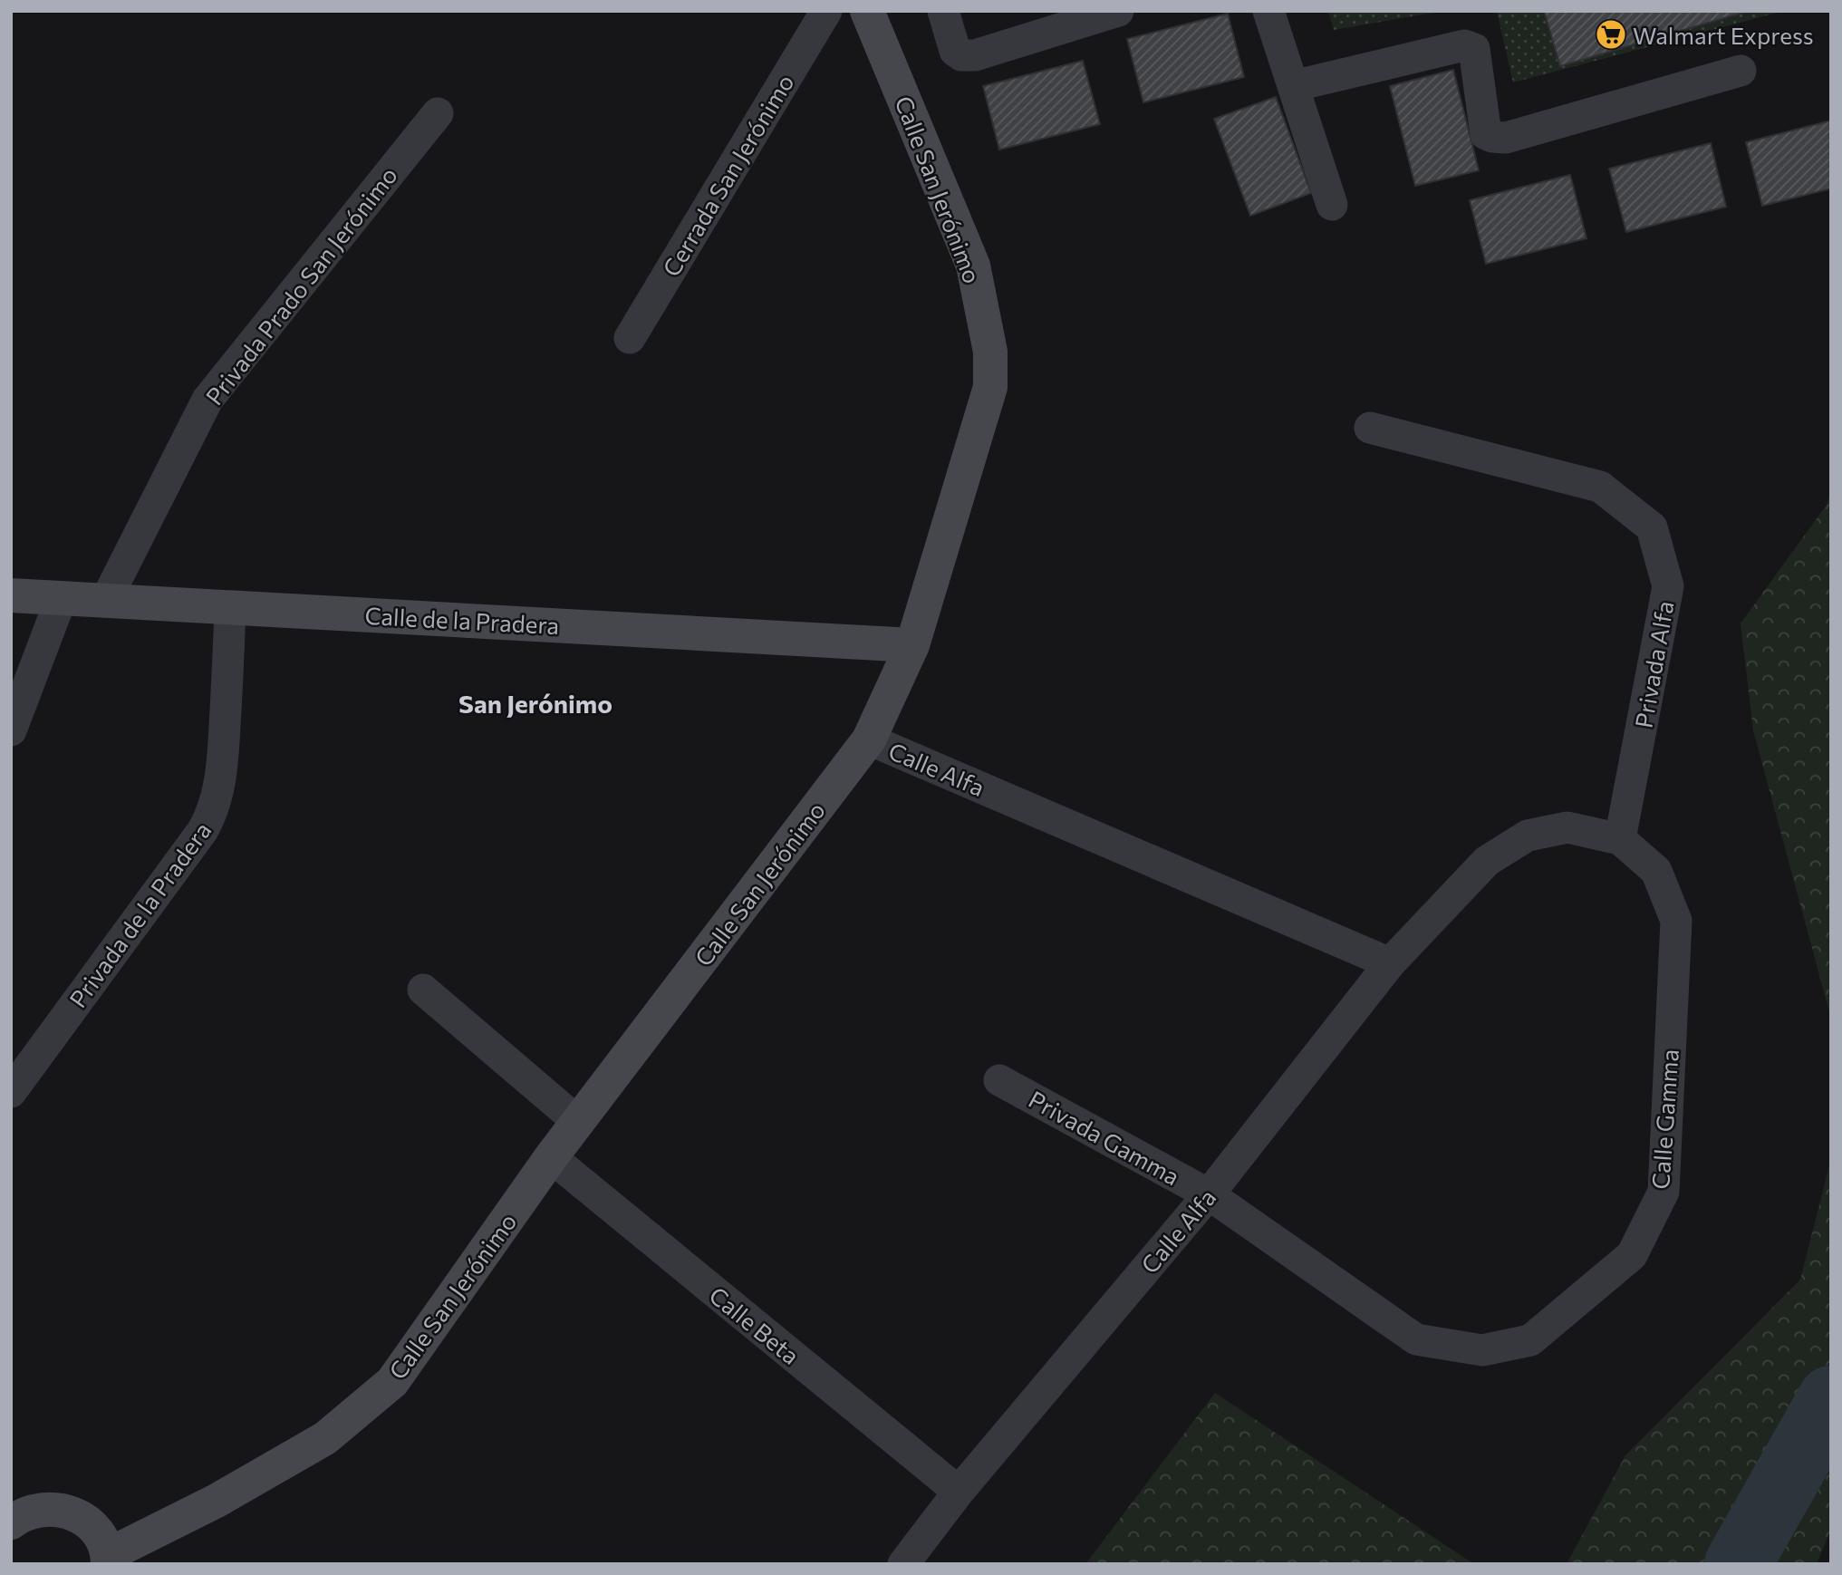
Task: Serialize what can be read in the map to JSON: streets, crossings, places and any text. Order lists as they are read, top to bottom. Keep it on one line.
{"streets":{"street":["Cerrada San Jerónimo","Calle San Jerónimo","Privada Prado San Jerónimo","Calle de la Pradera","Privada Alfa","Calle Alfa","Privada de la Pradera","Calle Gamma","Privada Gamma","Calle Beta"]},"crossings":[["Calle San Jerónimo","Calle de la Pradera"],["Calle San Jerónimo","Calle Alfa"],["Calle San Jerónimo","Calle Beta"],["Privada Prado San Jerónimo","Calle de la Pradera"],["Calle de la Pradera","Privada de la Pradera"],["Privada Alfa","Calle Alfa"],["Privada Alfa","Calle Gamma"],["Calle Alfa","Calle Gamma"],["Calle Alfa","Privada Gamma"],["Calle Alfa","Calle Beta"],["Calle Gamma","Privada Gamma"]],"districts":["San Jerónimo"],"places":{"supermarket":["Walmart Express"]}}
